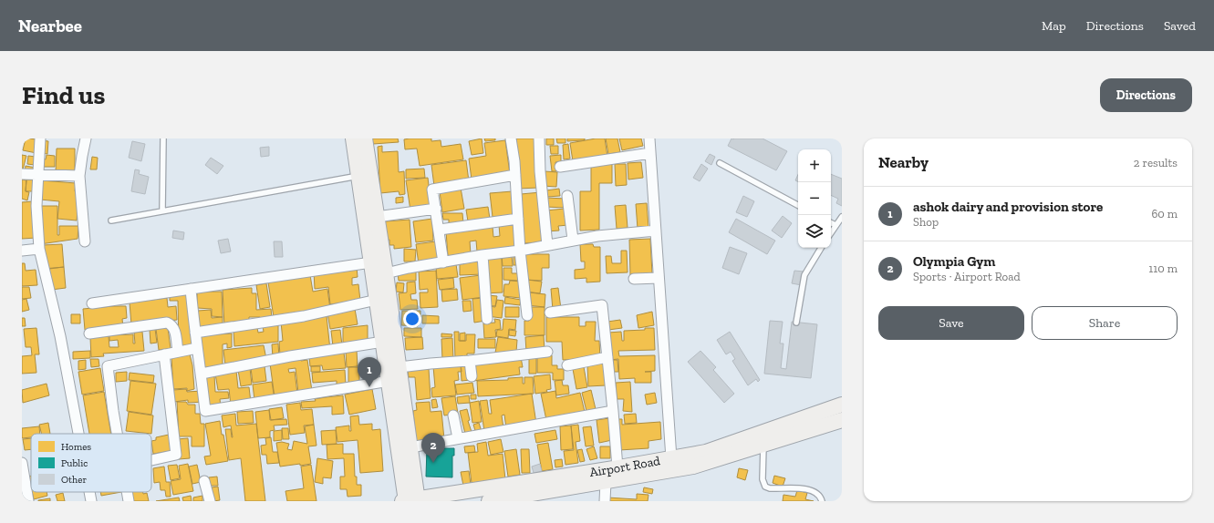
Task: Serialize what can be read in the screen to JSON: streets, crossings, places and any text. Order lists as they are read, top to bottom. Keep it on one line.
{"streets":{"street":["Airport Road"]},"legend":["Homes","Public","Other"],"page":{"header":"Nearbee","nav":["Map","Directions","Saved"],"buttons":["Directions",["Save","Share"]],"title":"Find us","heading":["Nearby","2 results"],"map_buttons":["+","−"],"list":[{"mark":"1","name":"ashok dairy and provision store","note":"Shop","value":"60 m"},{"mark":"2","name":"Olympia Gym","note":"Sports · Airport Road","value":"110 m"}],"pins":["1","2"]}}
